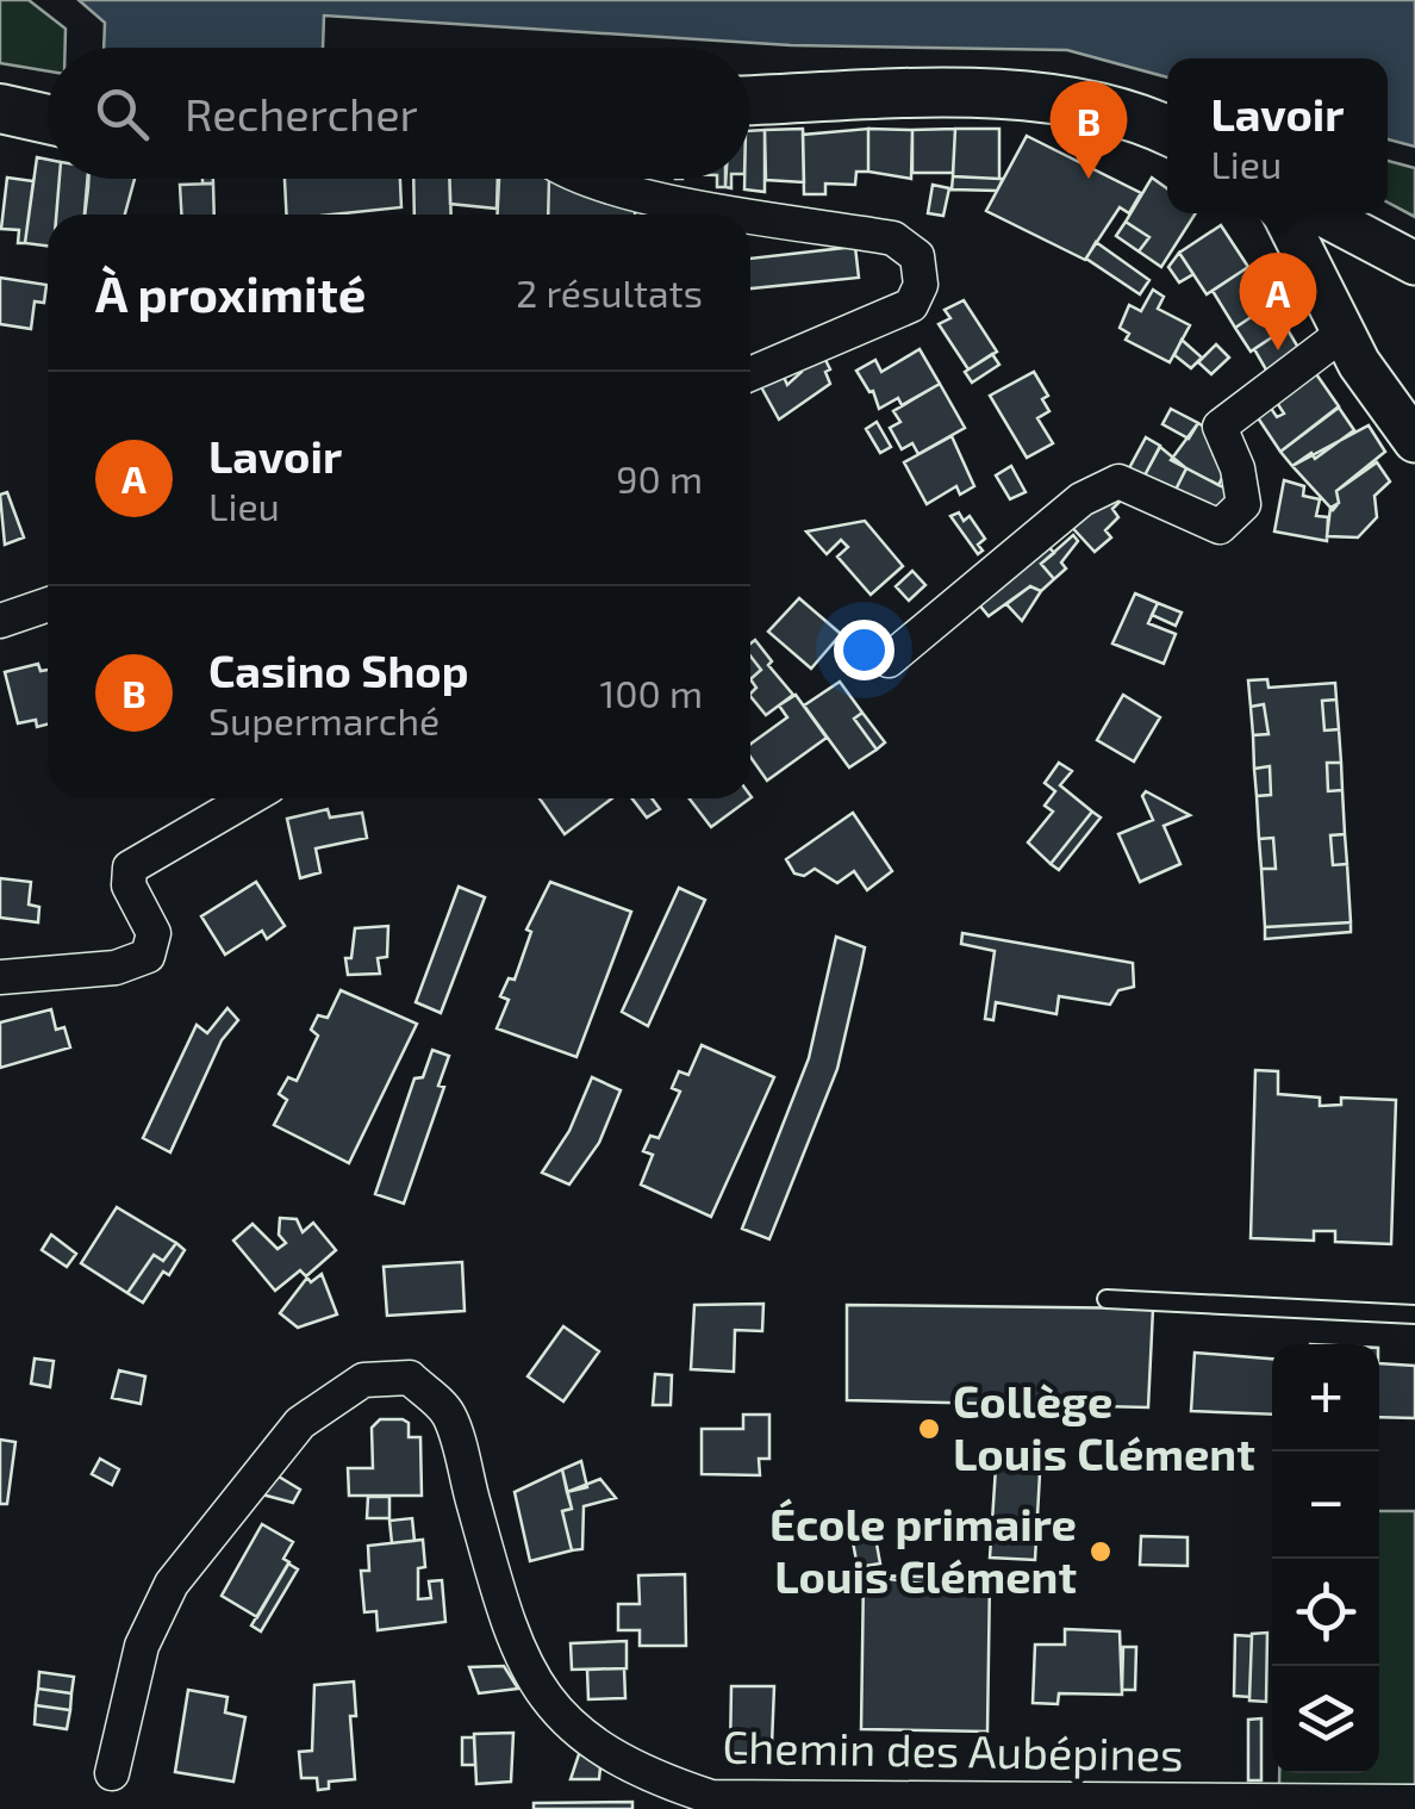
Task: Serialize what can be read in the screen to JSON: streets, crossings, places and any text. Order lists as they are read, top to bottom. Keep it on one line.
{"streets":{"street":["Chemin des Aubépines"]},"places":["Collège Louis Clément","École primaire Louis Clément"],"page":{"search":"Rechercher","popup":["Lavoir","Lieu"],"pins":["B","A"],"heading":["À proximité","2 résultats"],"list":[{"mark":"A","name":"Lavoir","note":"Lieu","value":"90 m"},{"mark":"B","name":"Casino Shop","note":"Supermarché","value":"100 m"}],"map_buttons":["+","−"]}}
